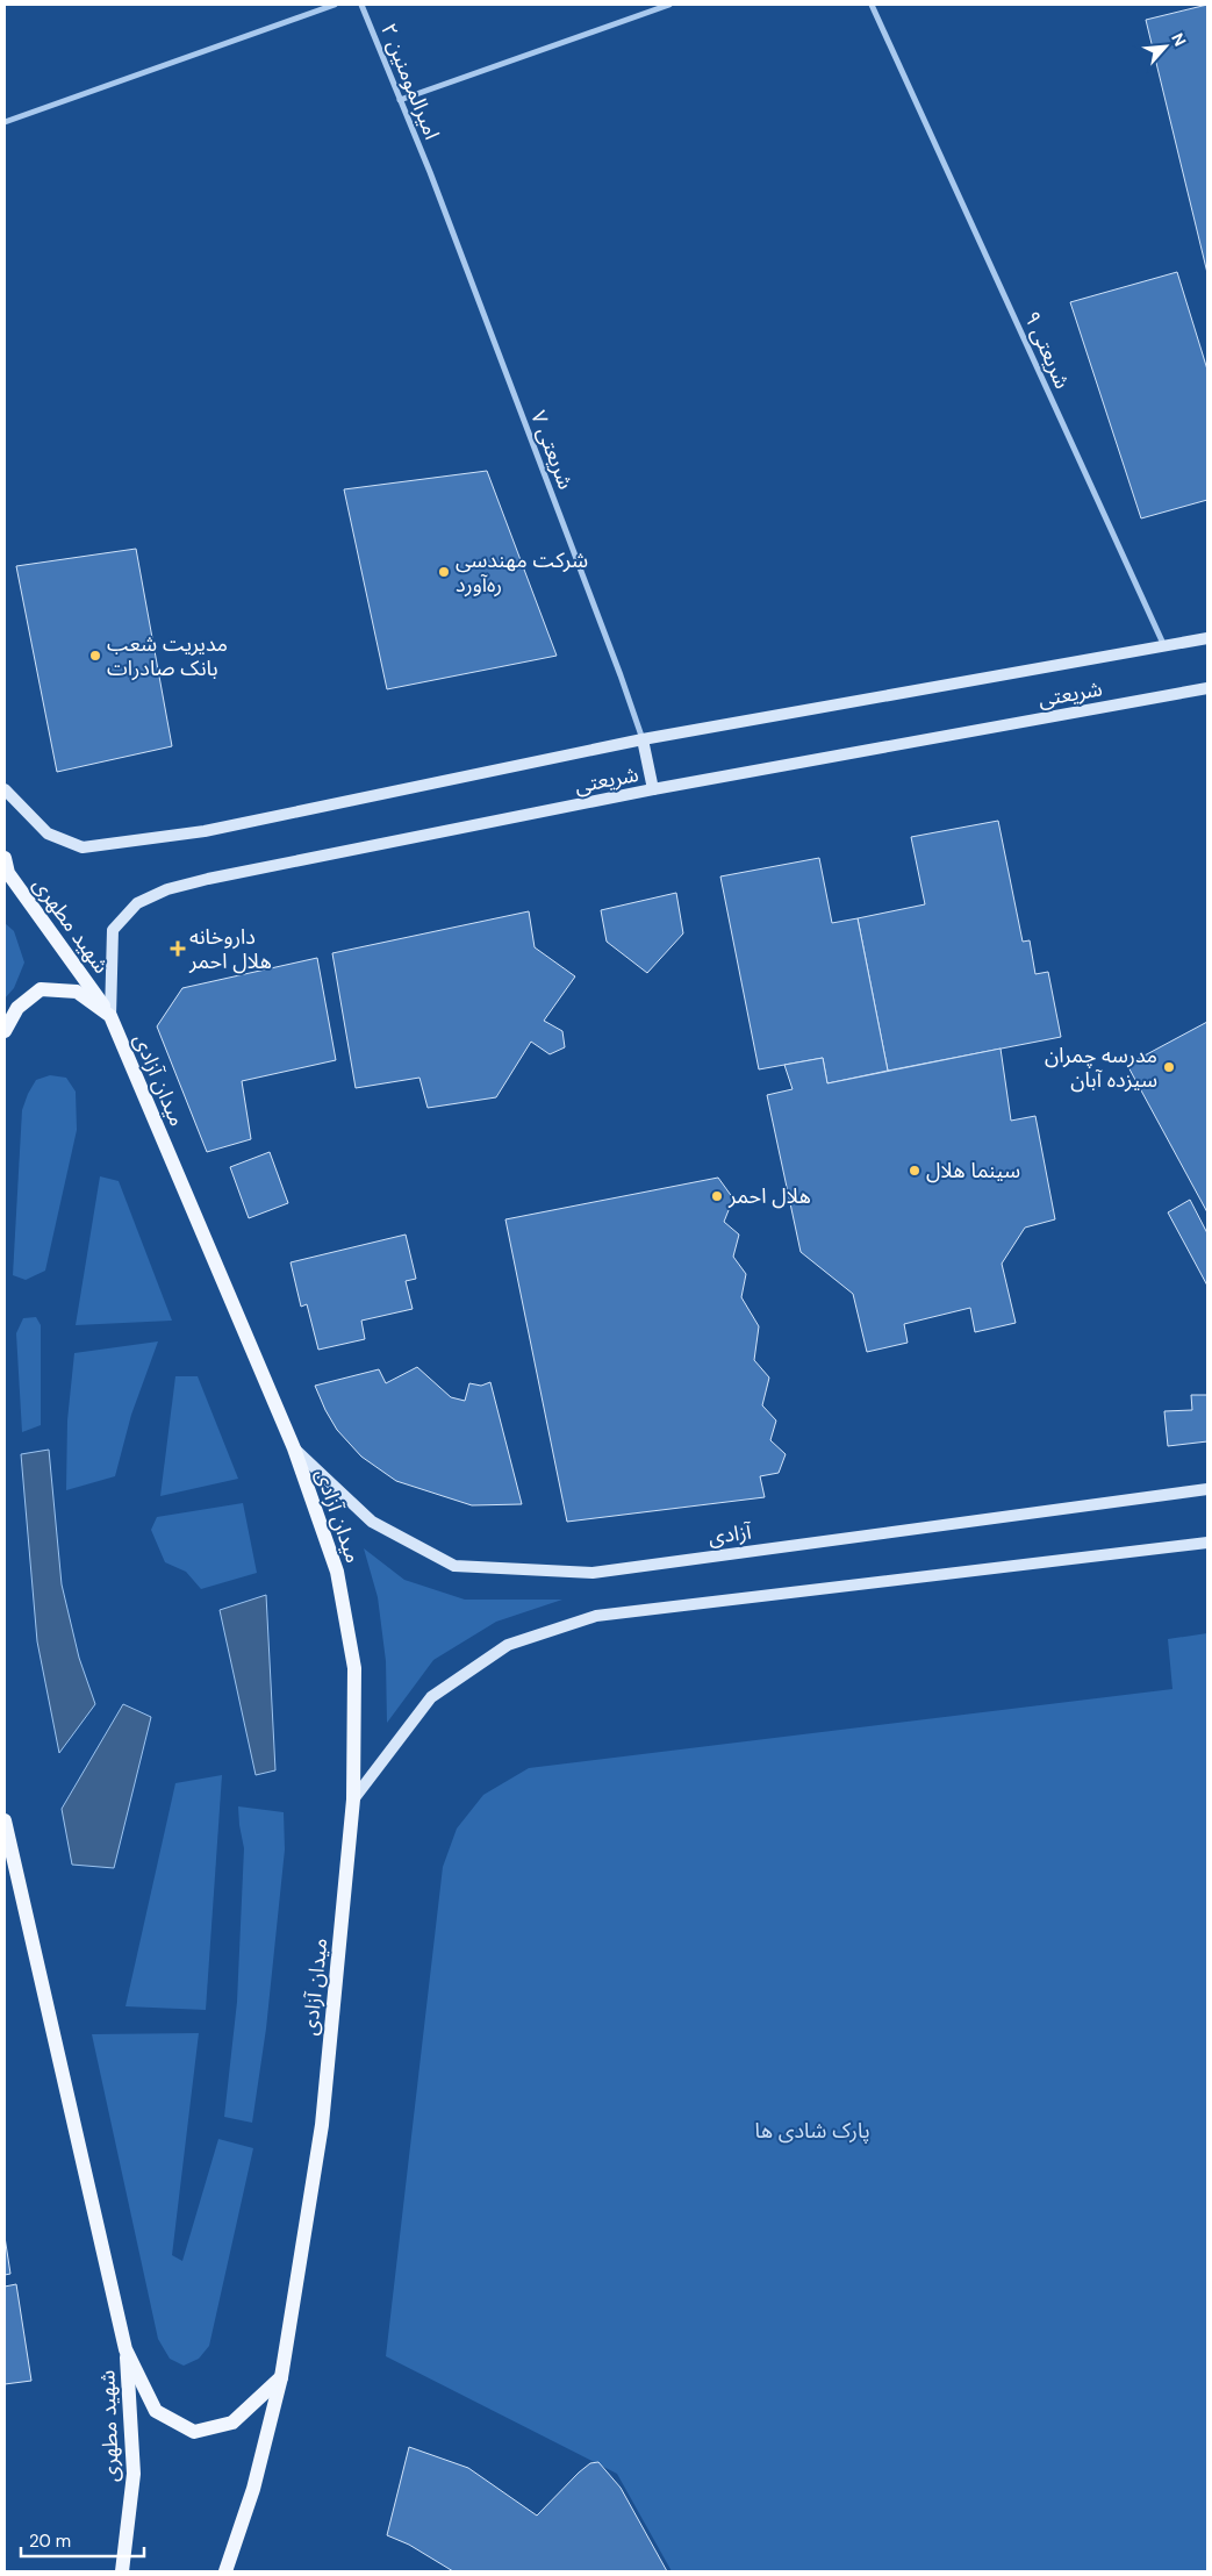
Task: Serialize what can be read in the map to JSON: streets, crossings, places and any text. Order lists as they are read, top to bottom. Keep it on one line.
{"streets":{"main road":["شهید مطهری","میدان آزادی"],"street":["امیرالمومنین ۲","شریعتی ۹","شریعتی ۷","شریعتی","آزادی"]},"crossings":[["امیرالمومنین ۲","شریعتی ۷"],["شریعتی","شهید مطهری"],["شریعتی","میدان آزادی"],["شهید مطهری","میدان آزادی"],["میدان آزادی","آزادی"]],"parks":["پارک شادی ها"],"places":{"other":["شرکت مهندسی ره‌آورد","مدیریت شعب بانک صادرات","مدرسه چمران سیزده آبان","سینما هلال","هلال احمر"],"health":["داروخانه هلال احمر"]},"scale_bar":"20 m","north":"top right"}
